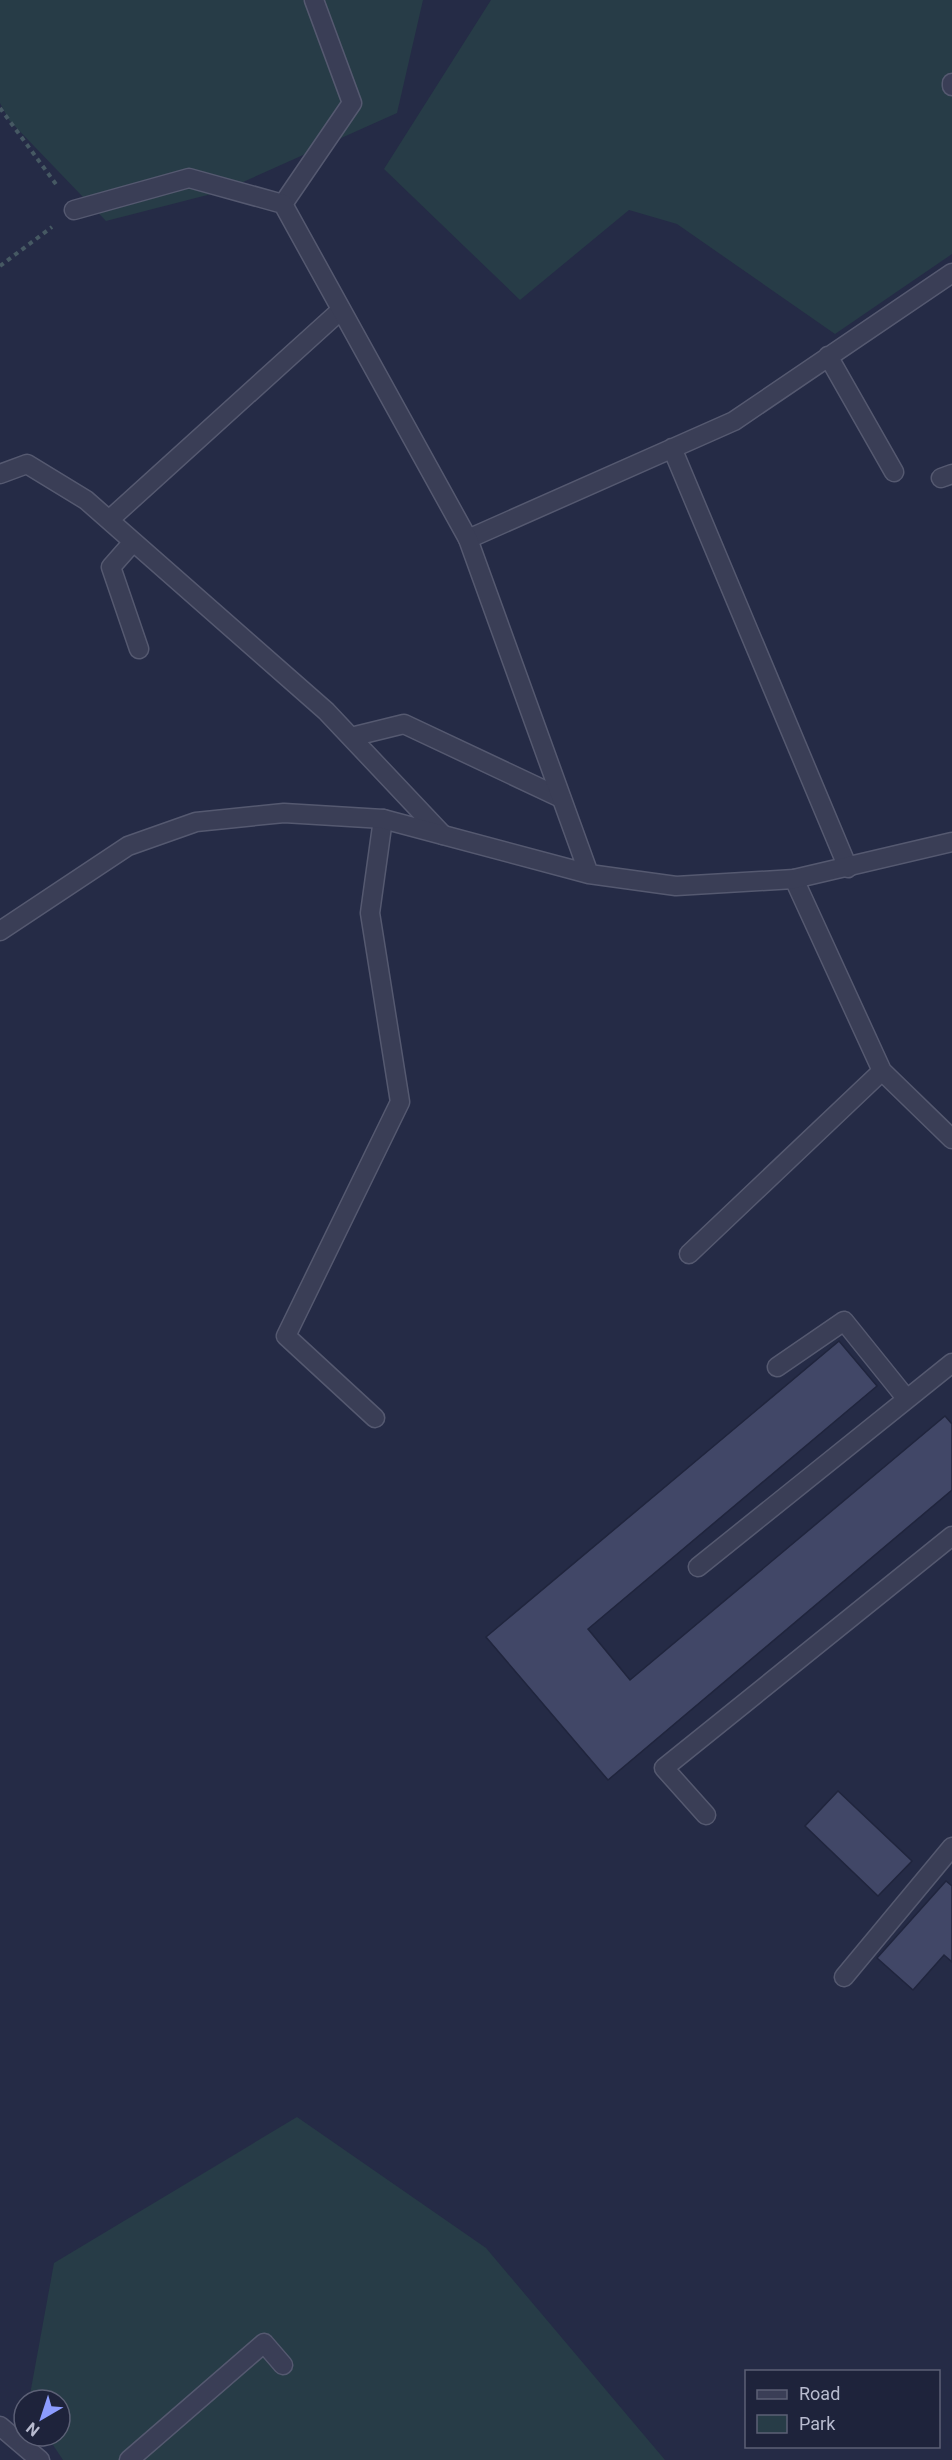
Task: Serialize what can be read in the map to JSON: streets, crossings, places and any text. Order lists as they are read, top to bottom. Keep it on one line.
{"legend":["Road","Park"],"north":"bottom left"}
